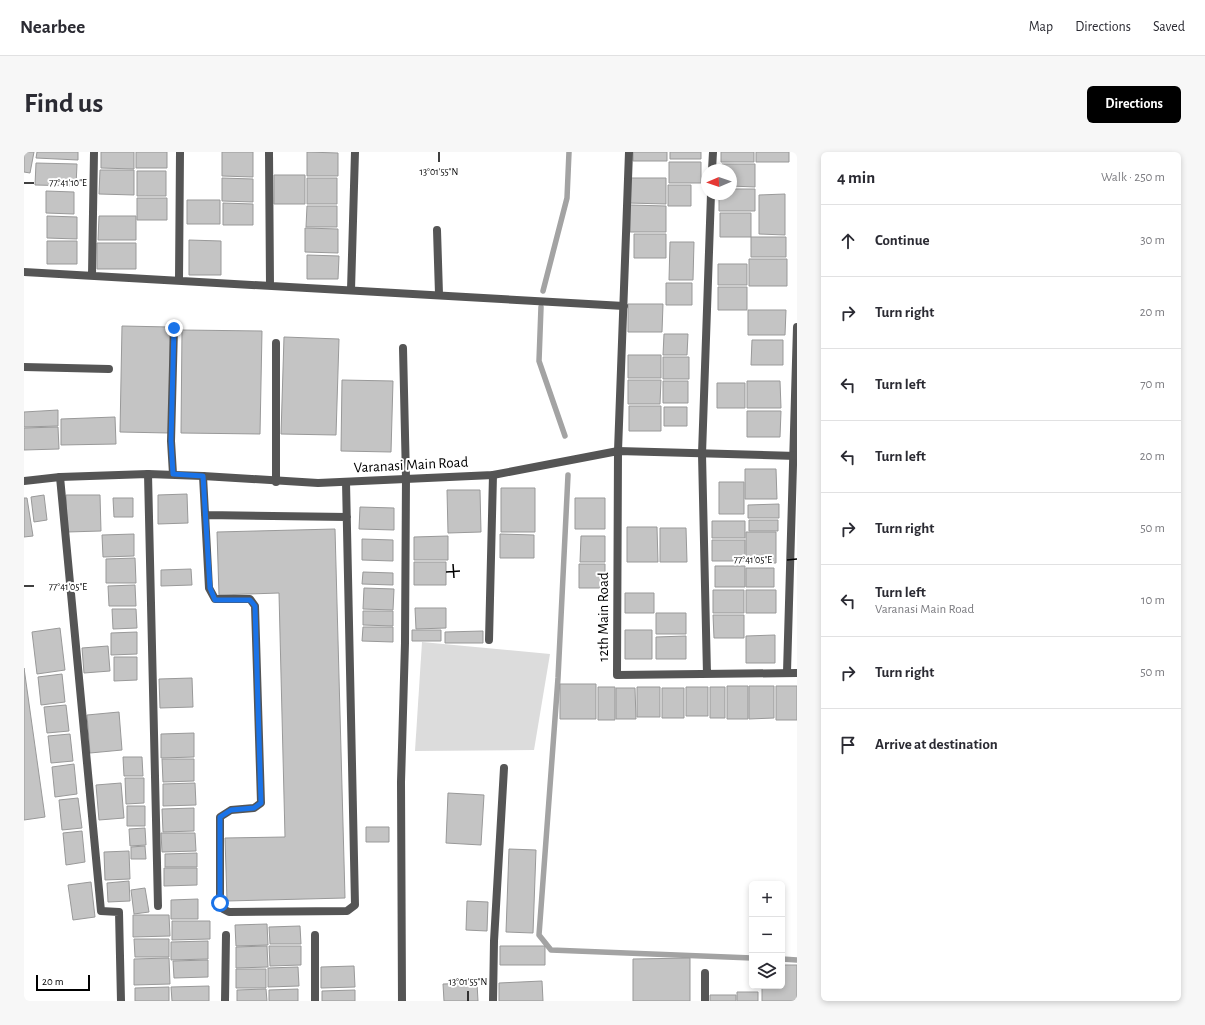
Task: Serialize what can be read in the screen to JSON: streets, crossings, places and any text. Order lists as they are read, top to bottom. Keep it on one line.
{"streets":{"street":["Varanasi Main Road","12th Main Road"]},"crossings":[["Varanasi Main Road","12th Main Road"]],"scale_bar":"20 m","north":"left","page":{"header":"Nearbee","nav":["Map","Directions","Saved"],"buttons":"Directions","title":"Find us","heading":["4 min","Walk · 250 m"],"list":[["Continue","30 m"],["Turn right","20 m"],["Turn left","70 m"],["Turn left","20 m"],["Turn right","50 m"],["Turn left","Varanasi Main Road","10 m"],["Turn right","50 m"],"Arrive at destination"],"map_buttons":["+","−"],"scale":"20 m"},"coordinates":["13°01'55\"N","77°41'10\"E","77°41'05\"E"]}
